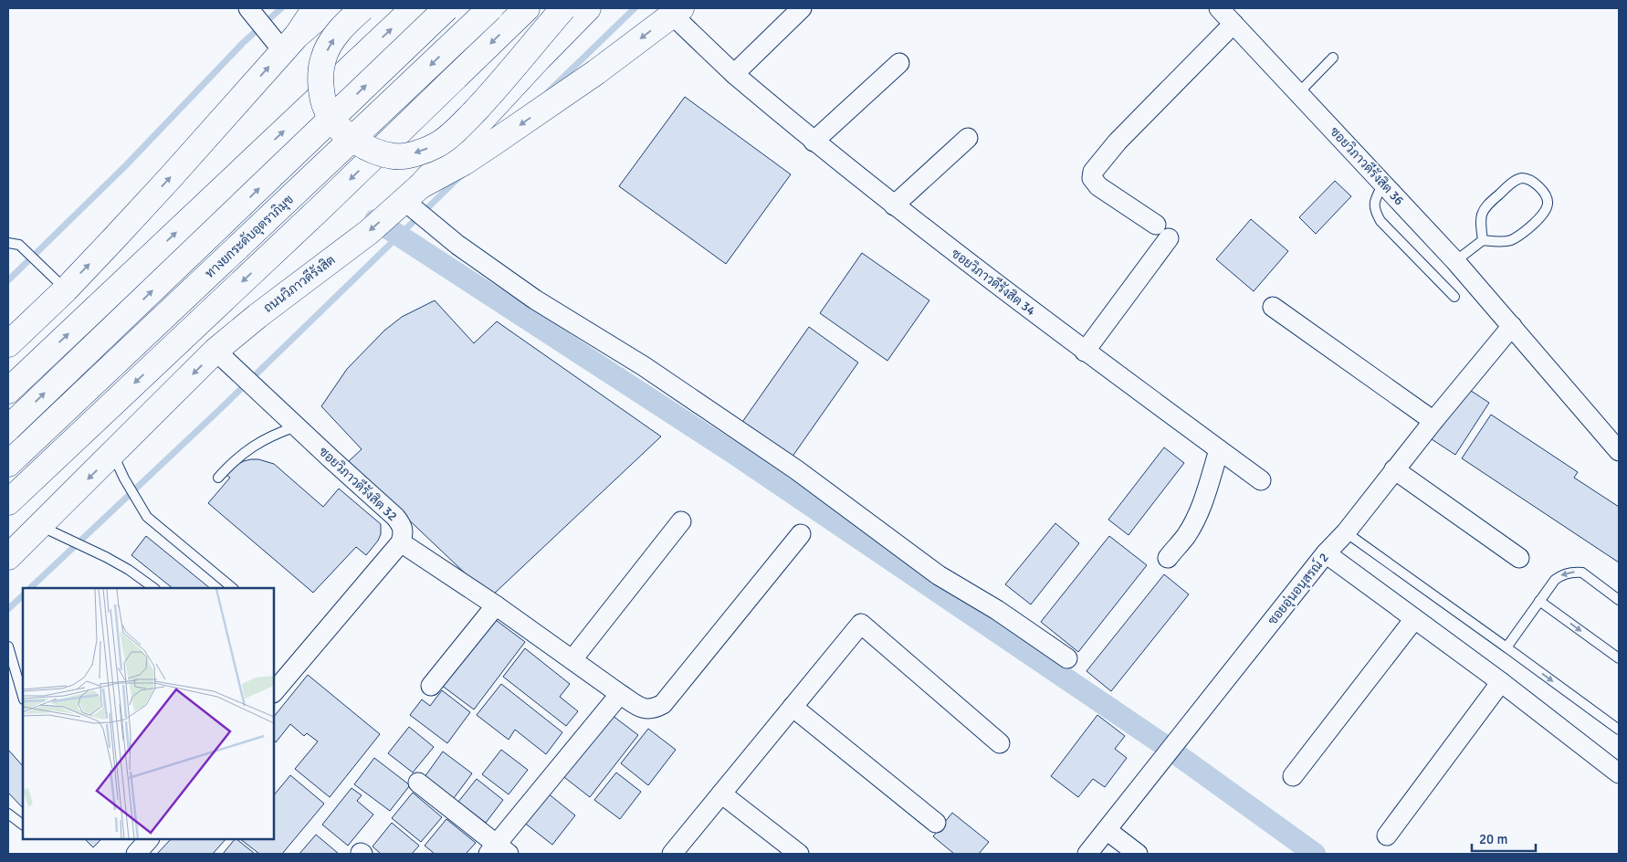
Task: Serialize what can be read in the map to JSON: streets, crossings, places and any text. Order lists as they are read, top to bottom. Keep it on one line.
{"streets":{"main road":["ทางยกระดับอุตราภิมุข","ถนนวิภาวดีรังสิต"],"street":["ซอยวิภาวดีรังสิต 36","ซอยวิภาวดีรังสิต 34","ซอยวิภาวดีรังสิต 32","ซอยอุ่นอนุสรณ์ 2"]},"crossings":[["ซอยวิภาวดีรังสิต 36","ซอยอุ่นอนุสรณ์ 2"],["ถนนวิภาวดีรังสิต","ซอยวิภาวดีรังสิต 32"]],"scale_bar":"20 m"}
